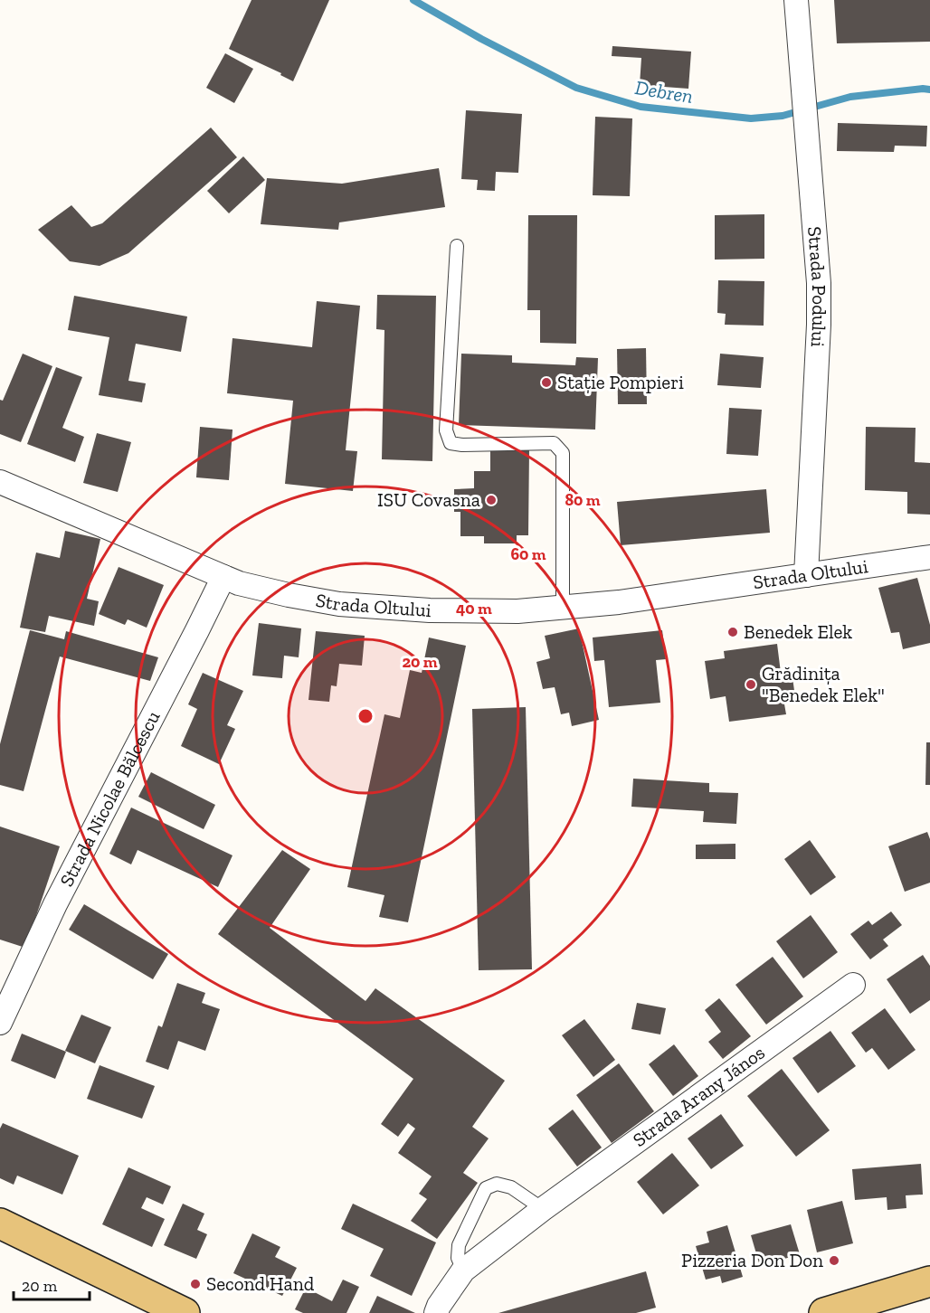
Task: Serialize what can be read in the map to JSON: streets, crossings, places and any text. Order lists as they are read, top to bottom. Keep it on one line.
{"streets":{"street":["Strada Podului","Strada Oltului","Strada Nicolae Bălcescu","Strada Arany János"]},"crossings":[["Strada Podului","Strada Oltului"],["Strada Oltului","Strada Nicolae Bălcescu"]],"water":["Debren"],"places":["Stație Pompieri","ISU Covasna","Benedek Elek","Grădinița \"Benedek Elek\"","Pizzeria Don Don","Second Hand"],"scale_bar":"20 m","rings":["80 m","60 m","40 m","20 m"]}
